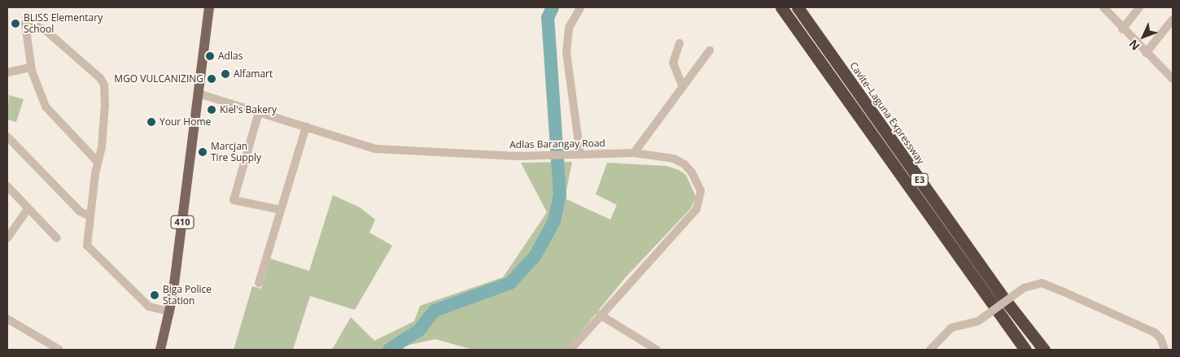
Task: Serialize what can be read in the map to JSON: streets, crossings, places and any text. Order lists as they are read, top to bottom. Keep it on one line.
{"streets":{"highway":["Cavite–Laguna Expressway","E3"],"main road":["410"],"street":["Adlas Barangay Road"]},"crossings":[["Adlas Barangay Road","410"]],"places":["BLISS Elementary School","Adlas","Alfamart","MGO VULCANIZING","Kiel's Bakery","Your Home","Marcjan Tire Supply","Biga Police Station"],"north":"bottom left"}
